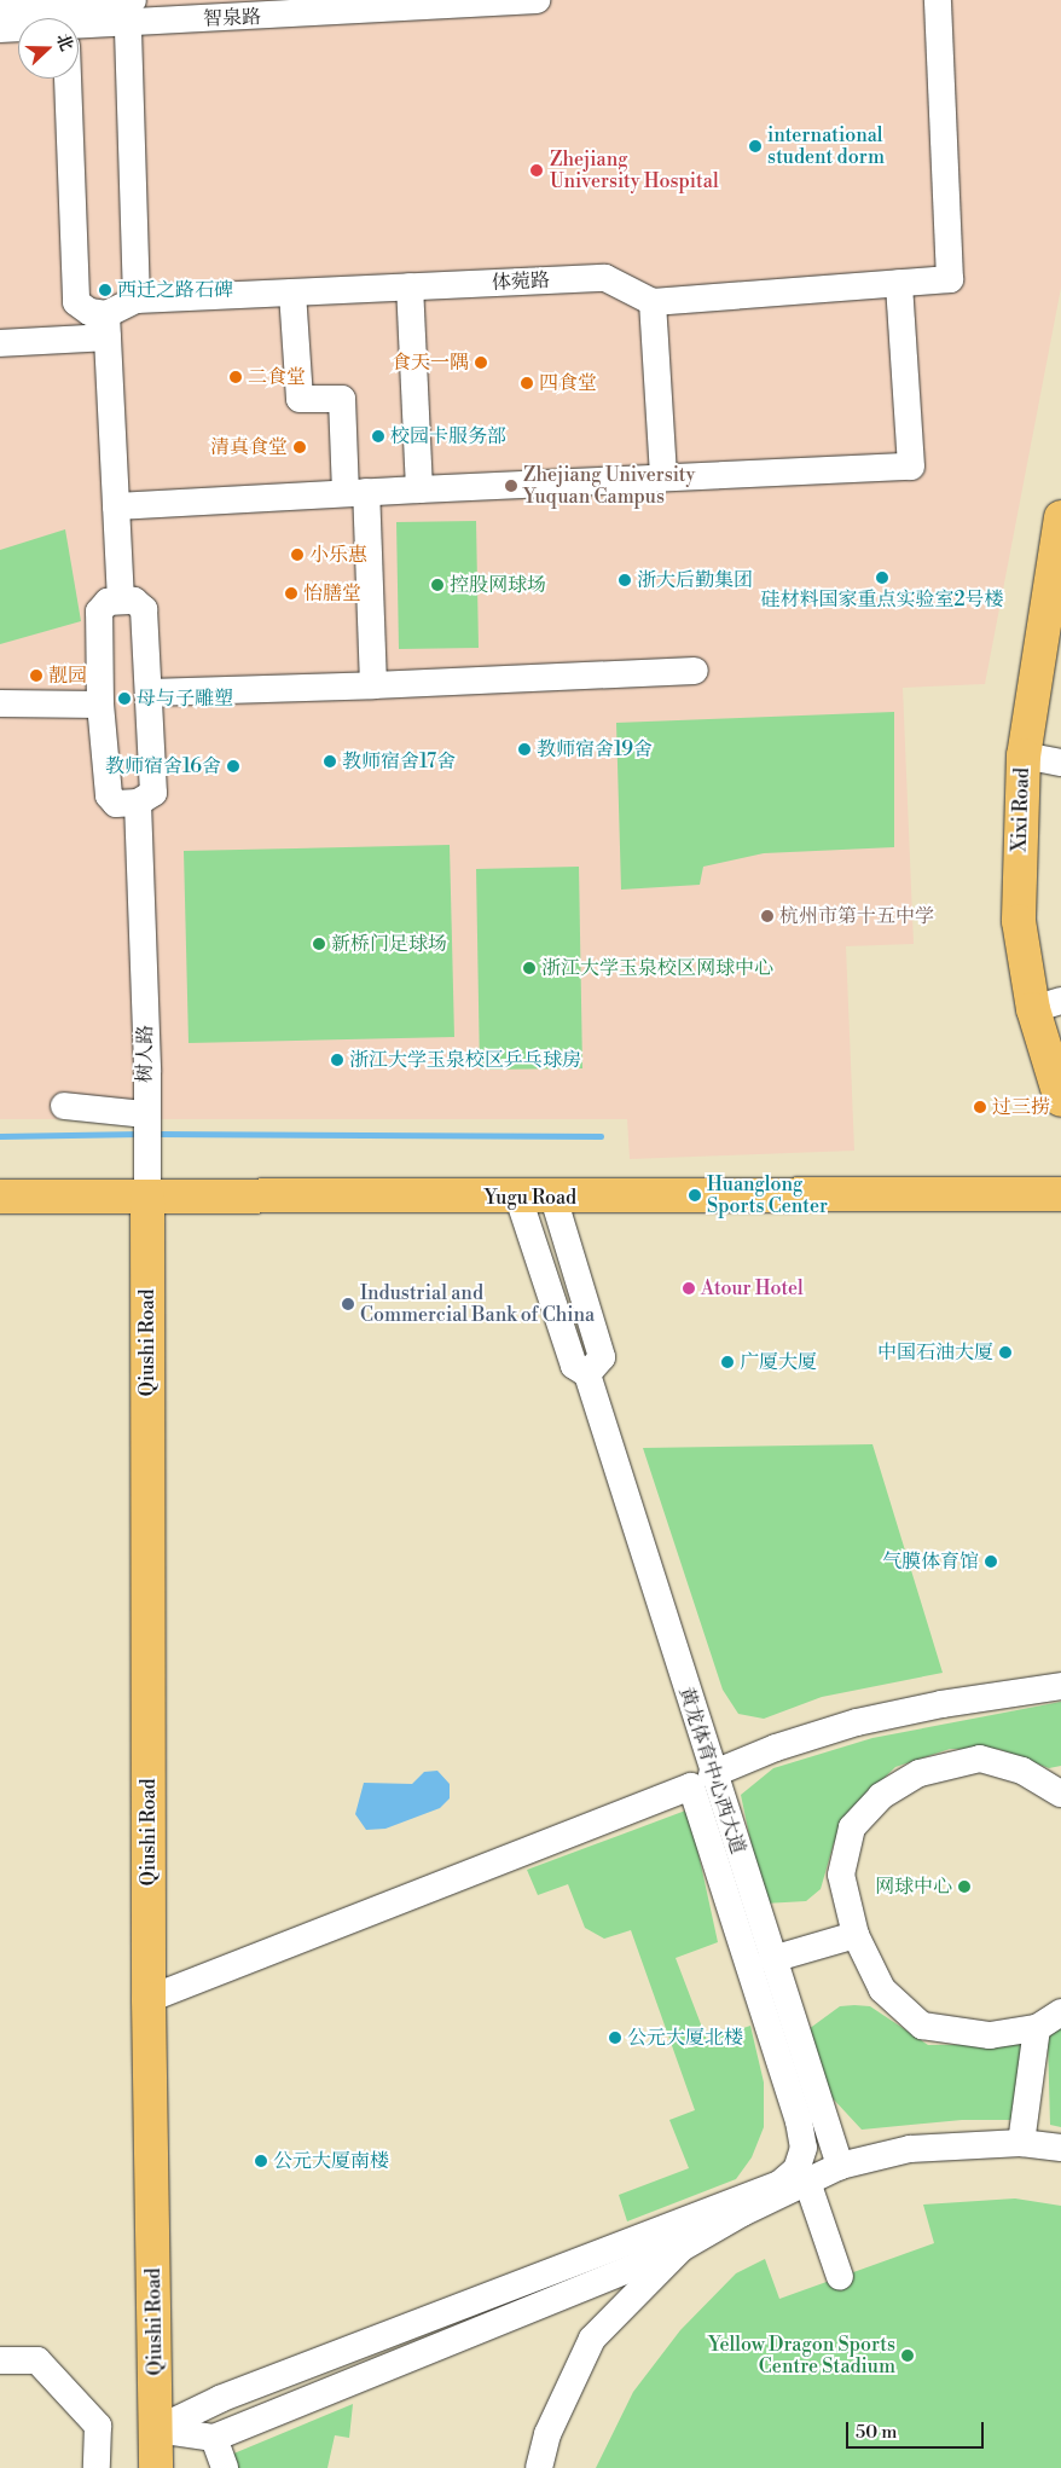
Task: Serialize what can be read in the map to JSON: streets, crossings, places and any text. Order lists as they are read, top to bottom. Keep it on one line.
{"streets":{"main road":["Xixi Road","Yugu Road","Qiushi Road"],"street":["智泉路","体菀路","树人路","黄龙体育中心西大道"]},"crossings":[["树人路","Yugu Road"],["树人路","Qiushi Road"],["Yugu Road","Qiushi Road"],["Yugu Road","黄龙体育中心西大道"]],"places":["international student dorm","Zhejiang University Hospital","西迁之路石碑","食天一隅","二食堂","四食堂","校园卡服务部","清真食堂","Zhejiang University Yuquan Campus","小乐惠","硅材料国家重点实验室2号楼","浙大后勤集团","控股网球场","怡膳堂","靓园","母与子雕塑","教师宿舍19舍","教师宿舍17舍","教师宿舍16舍","杭州市第十五中学","新桥门足球场","浙江大学玉泉校区网球中心","浙江大学玉泉校区乒乓球房","过三捞","Huanglong Sports Center","Atour Hotel","Industrial and Commercial Bank of China","中国石油大厦","广厦大厦","气膜体育馆","网球中心","公元大厦北楼","公元大厦南楼","Yellow Dragon Sports Centre Stadium"],"scale_bar":"50 m","north":"right"}
